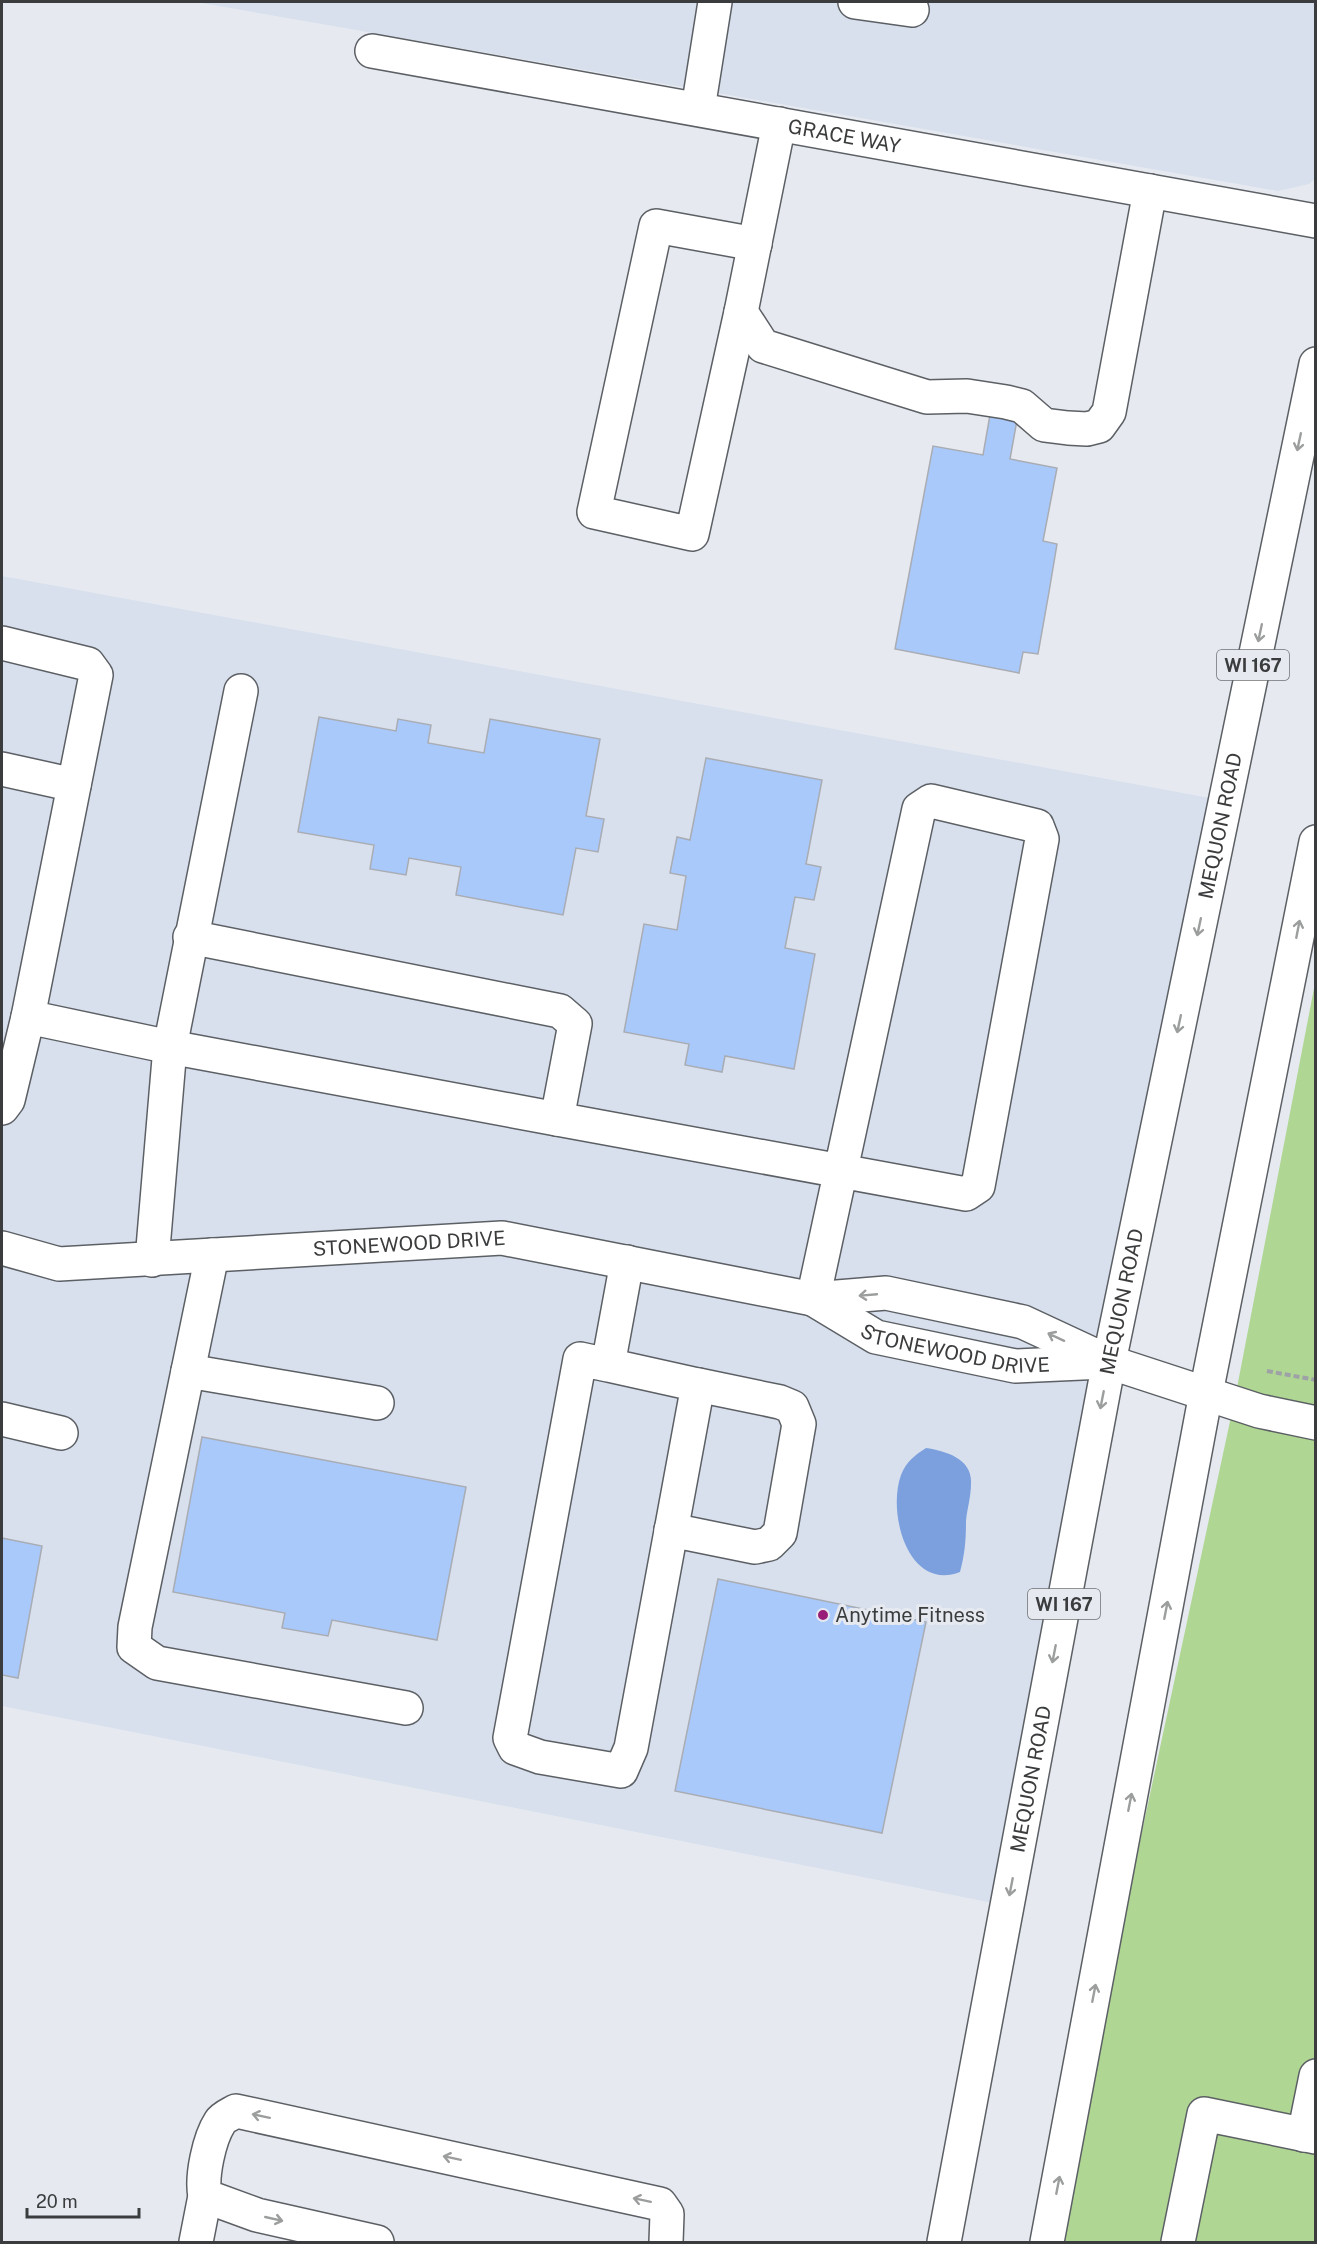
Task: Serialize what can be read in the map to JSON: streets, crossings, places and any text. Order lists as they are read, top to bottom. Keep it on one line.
{"streets":{"main road":["GRACE WAY","WI 167","MEQUON ROAD","STONEWOOD DRIVE"]},"crossings":[["MEQUON ROAD","STONEWOOD DRIVE"]],"places":["Anytime Fitness"],"scale_bar":"20 m"}
